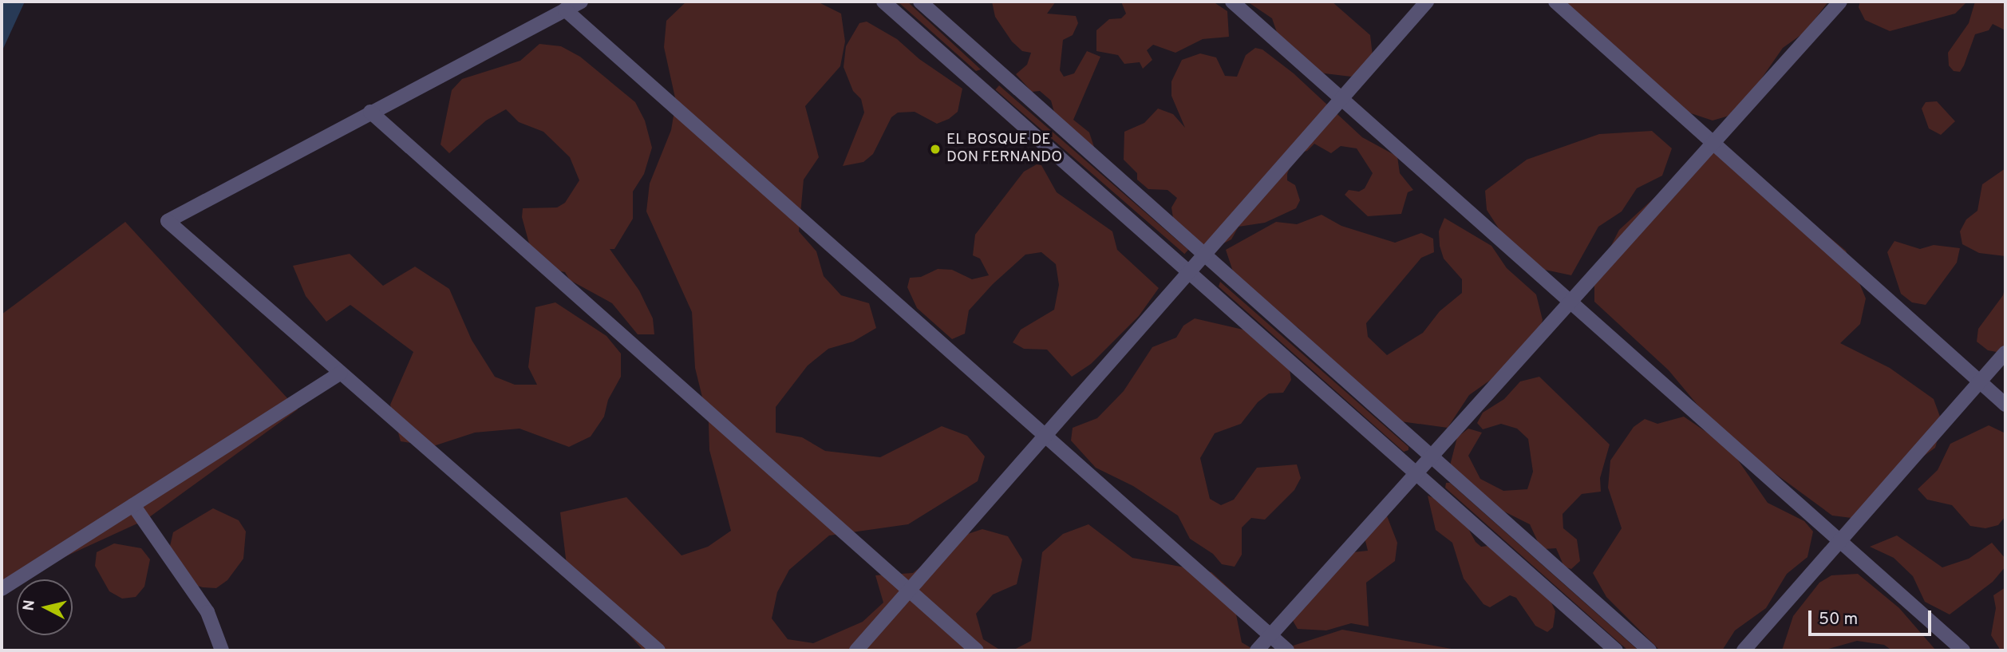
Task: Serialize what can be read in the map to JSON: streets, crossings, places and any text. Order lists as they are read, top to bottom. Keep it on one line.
{"places":["EL BOSQUE DE DON FERNANDO"],"scale_bar":"50 m","north":"left"}
